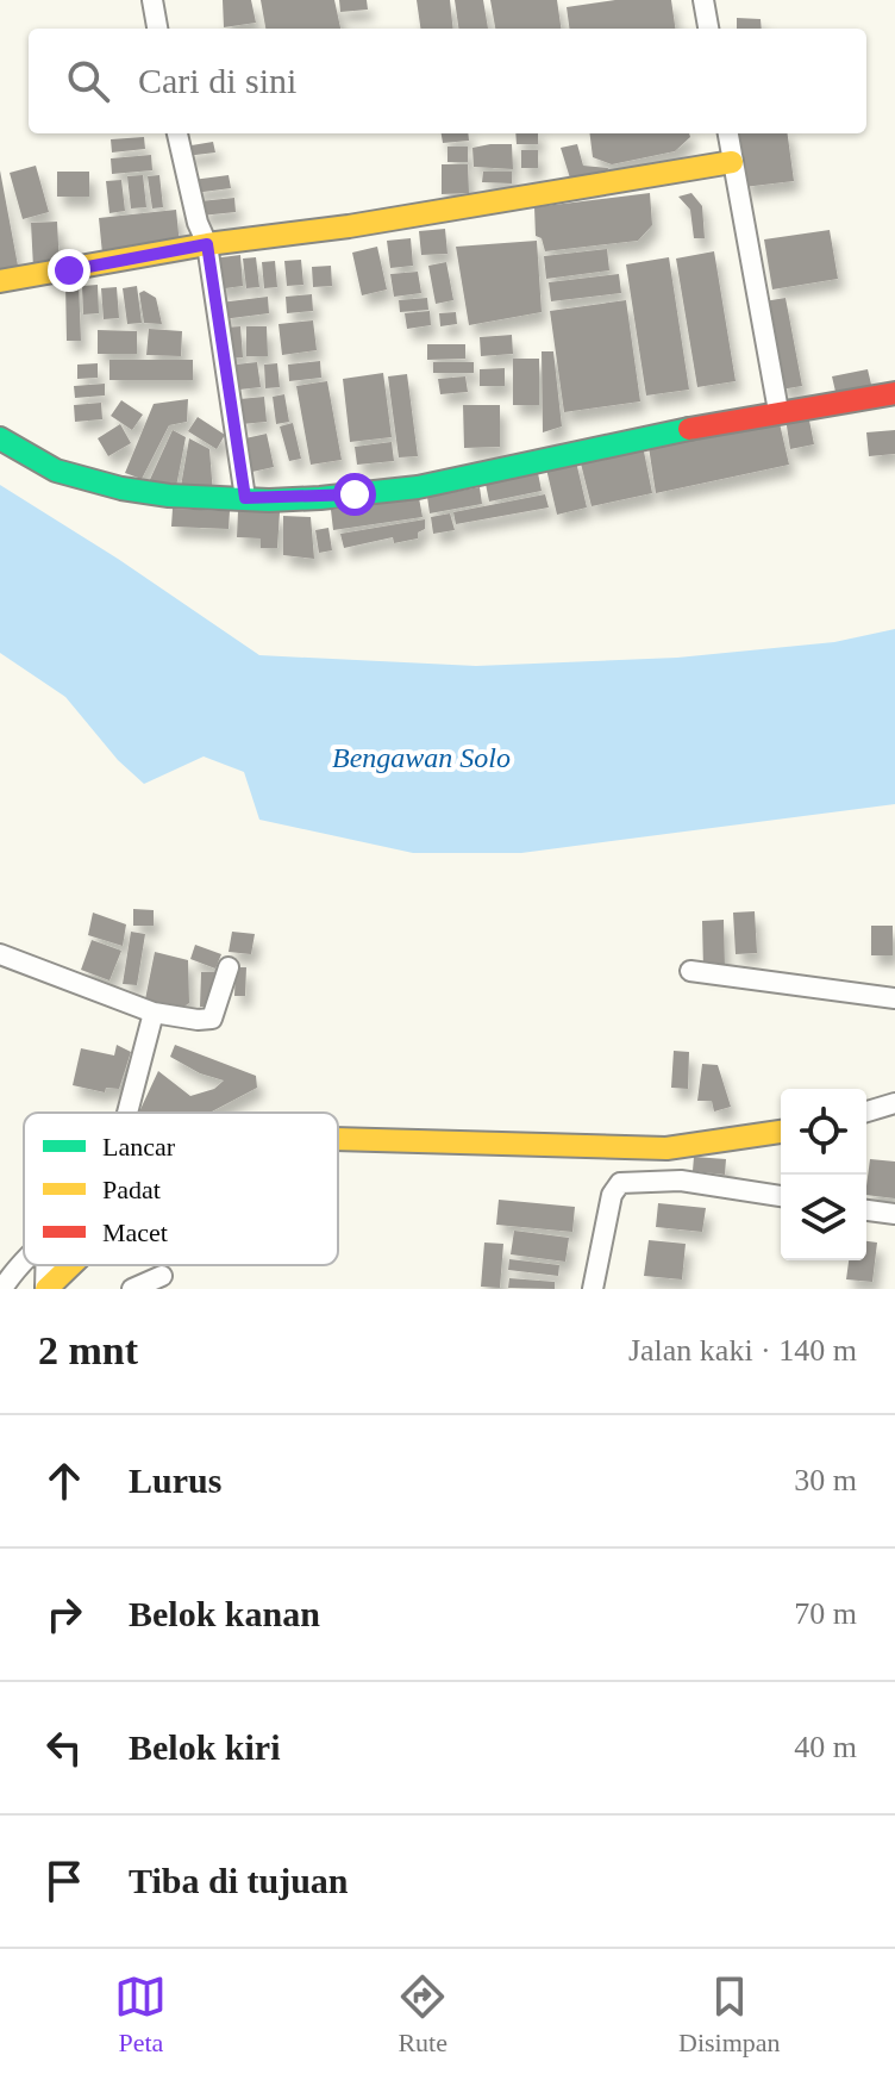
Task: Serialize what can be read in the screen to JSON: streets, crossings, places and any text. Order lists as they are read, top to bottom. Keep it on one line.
{"water":["Bengawan Solo"],"legend":["Lancar","Padat","Macet"],"page":{"search":"Cari di sini","heading":["2 mnt","Jalan kaki · 140 m"],"list":[["Lurus","30 m"],["Belok kanan","70 m"],["Belok kiri","40 m"],"Tiba di tujuan"],"nav":["Peta","Rute","Disimpan"]}}
